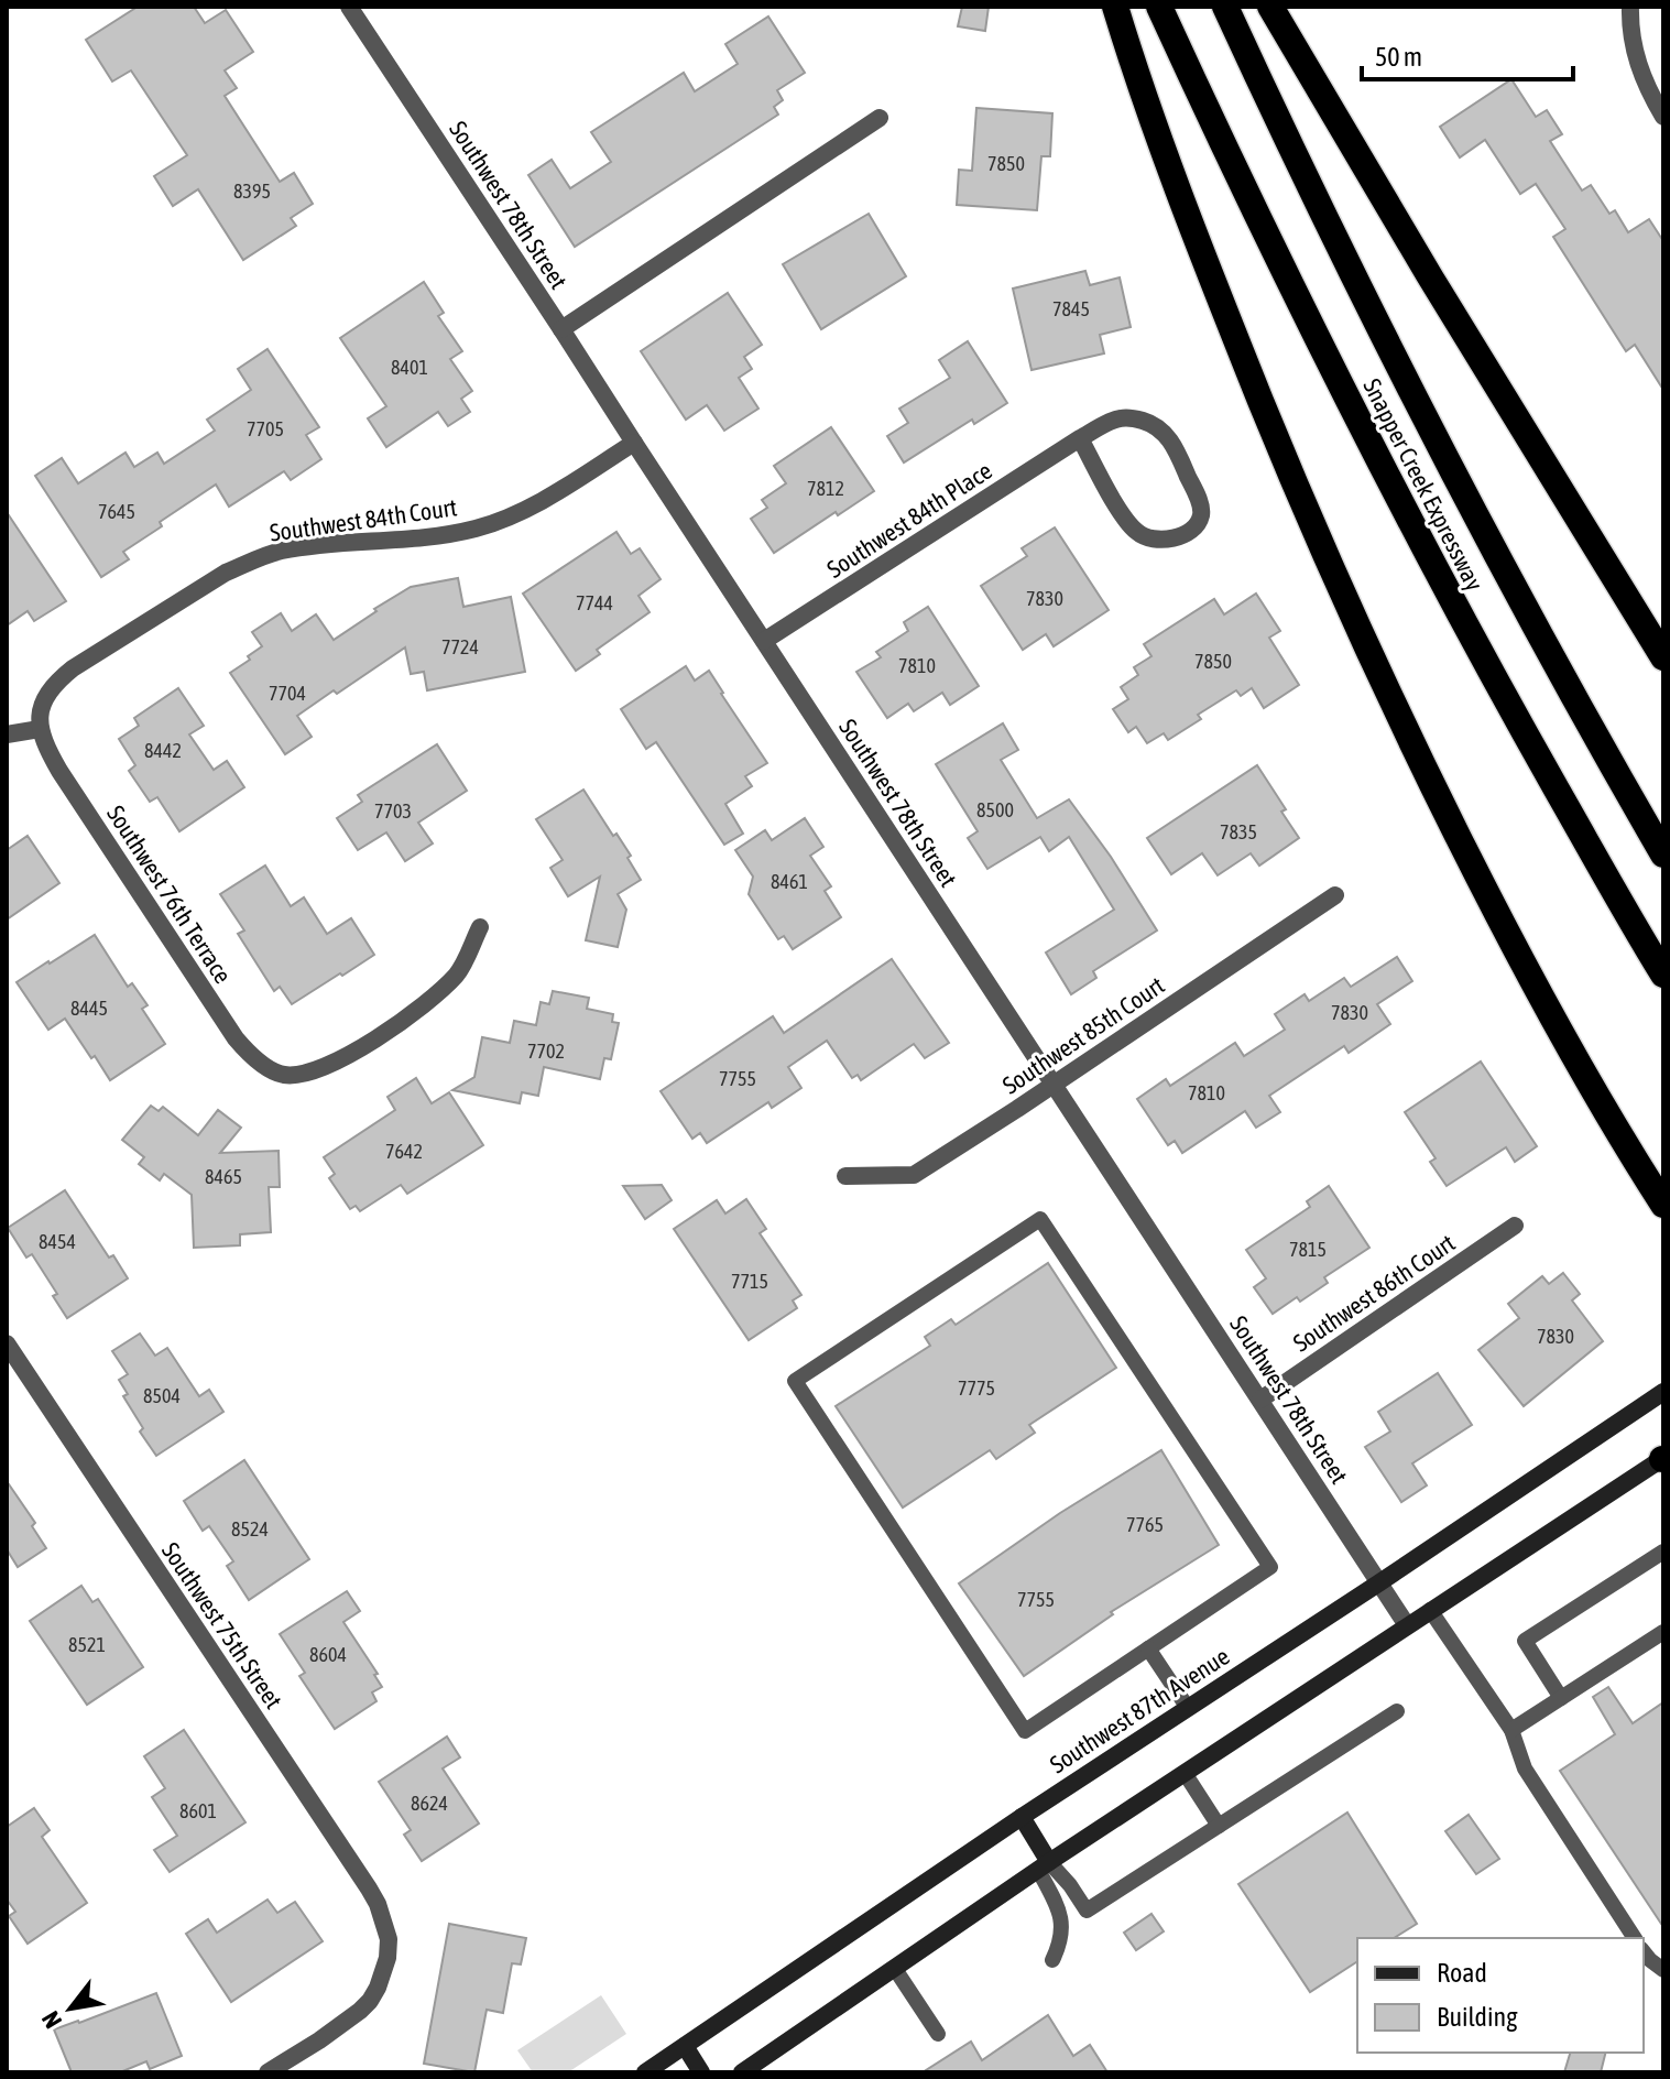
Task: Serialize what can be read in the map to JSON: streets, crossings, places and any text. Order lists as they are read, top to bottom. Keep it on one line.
{"streets":{"highway":["Snapper Creek Expressway"],"main road":["Southwest 87th Avenue"],"street":["Southwest 78th Street","Southwest 84th Court","Southwest 84th Place","Southwest 76th Terrace","Southwest 85th Court","Southwest 86th Court","Southwest 75th Street"]},"crossings":[["Southwest 78th Street","Southwest 84th Court"],["Southwest 78th Street","Southwest 84th Place"],["Southwest 78th Street","Southwest 85th Court"],["Southwest 78th Street","Southwest 86th Court"],["Southwest 78th Street","Southwest 87th Avenue"],["Southwest 84th Court","Southwest 76th Terrace"]],"house_numbers":["7850","8395","7845","8401","7705","7812","7645","7830","7744","7724","7850","7810","7704","8442","8500","7703","7835","8461","8445","7830","7702","7755","7810","7642","8465","8454","7815","7715","7830","7775","8504","7765","8524","7755","8521","8604","8624","8601"],"legend":["Road","Building"],"scale_bar":"50 m","north":"bottom left"}
